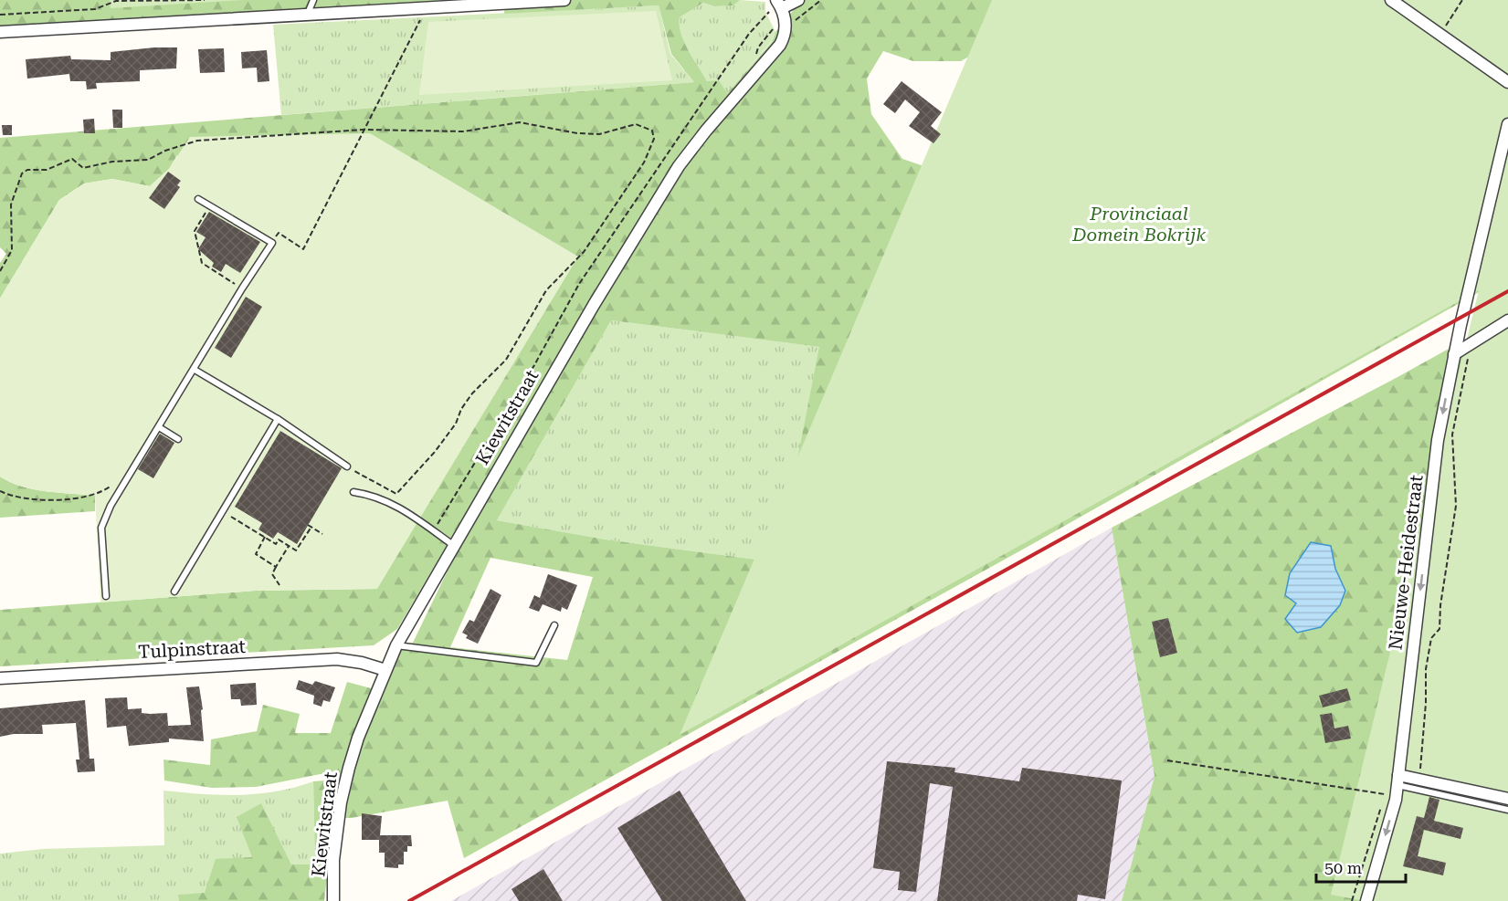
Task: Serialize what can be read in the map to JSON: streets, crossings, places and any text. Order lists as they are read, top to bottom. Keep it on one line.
{"streets":{"street":["Kiewitstraat","Nieuwe-Heidestraat","Tulpinstraat"]},"crossings":[["Kiewitstraat","Tulpinstraat"]],"one_way":["Nieuwe-Heidestraat"],"parks":["Provinciaal Domein Bokrijk"],"scale_bar":"50 m"}
